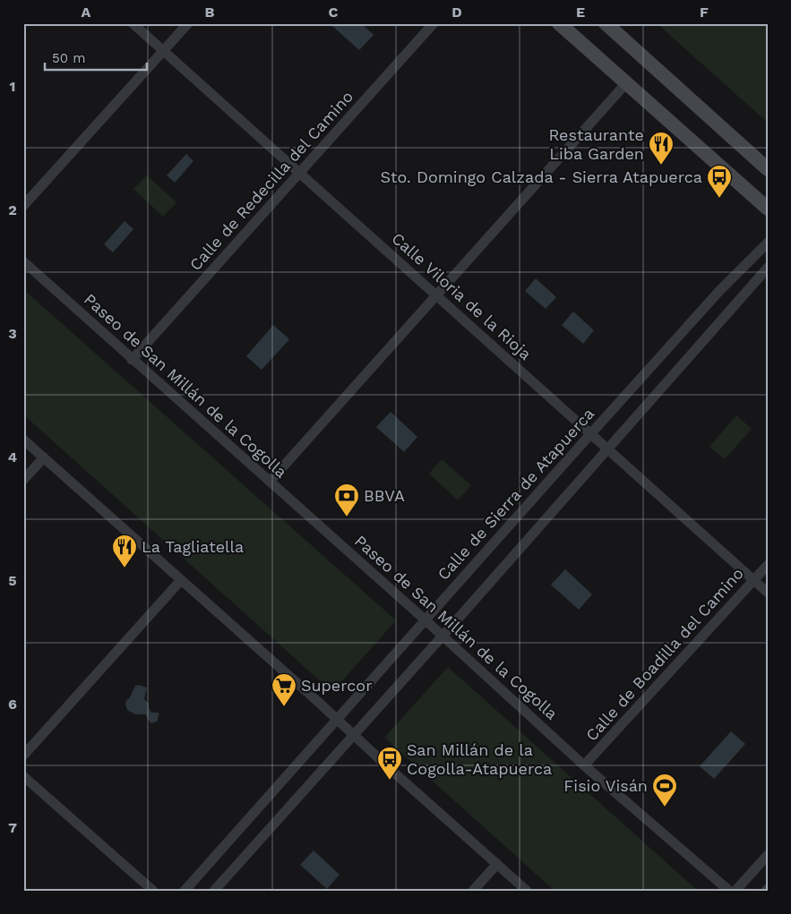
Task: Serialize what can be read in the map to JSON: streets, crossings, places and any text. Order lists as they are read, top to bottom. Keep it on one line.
{"streets":{"street":["Calle de Redecilla del Camino","Calle Viloria de la Rioja","Paseo de San Millán de la Cogolla","Calle de Sierra de Atapuerca","Calle de Boadilla del Camino"]},"crossings":[["Calle de Redecilla del Camino","Calle Viloria de la Rioja"],["Calle de Redecilla del Camino","Paseo de San Millán de la Cogolla"],["Calle Viloria de la Rioja","Calle de Sierra de Atapuerca"],["Calle Viloria de la Rioja","Calle de Boadilla del Camino"],["Paseo de San Millán de la Cogolla","Calle de Sierra de Atapuerca"],["Paseo de San Millán de la Cogolla","Calle de Boadilla del Camino"]],"places":{"restaurant":["Restaurante Liba Garden","La Tagliatella"],"bus stop":["Sto. Domingo Calzada - Sierra Atapuerca","San Millán de la Cogolla-Atapuerca"],"bank":["BBVA"],"supermarket":["Supercor"],"sports":["Fisio Visán"]},"scale_bar":"50 m","grid":{"columns":["A","B","C","D","E","F"],"rows":["1","2","3","4","5","6","7"]}}
